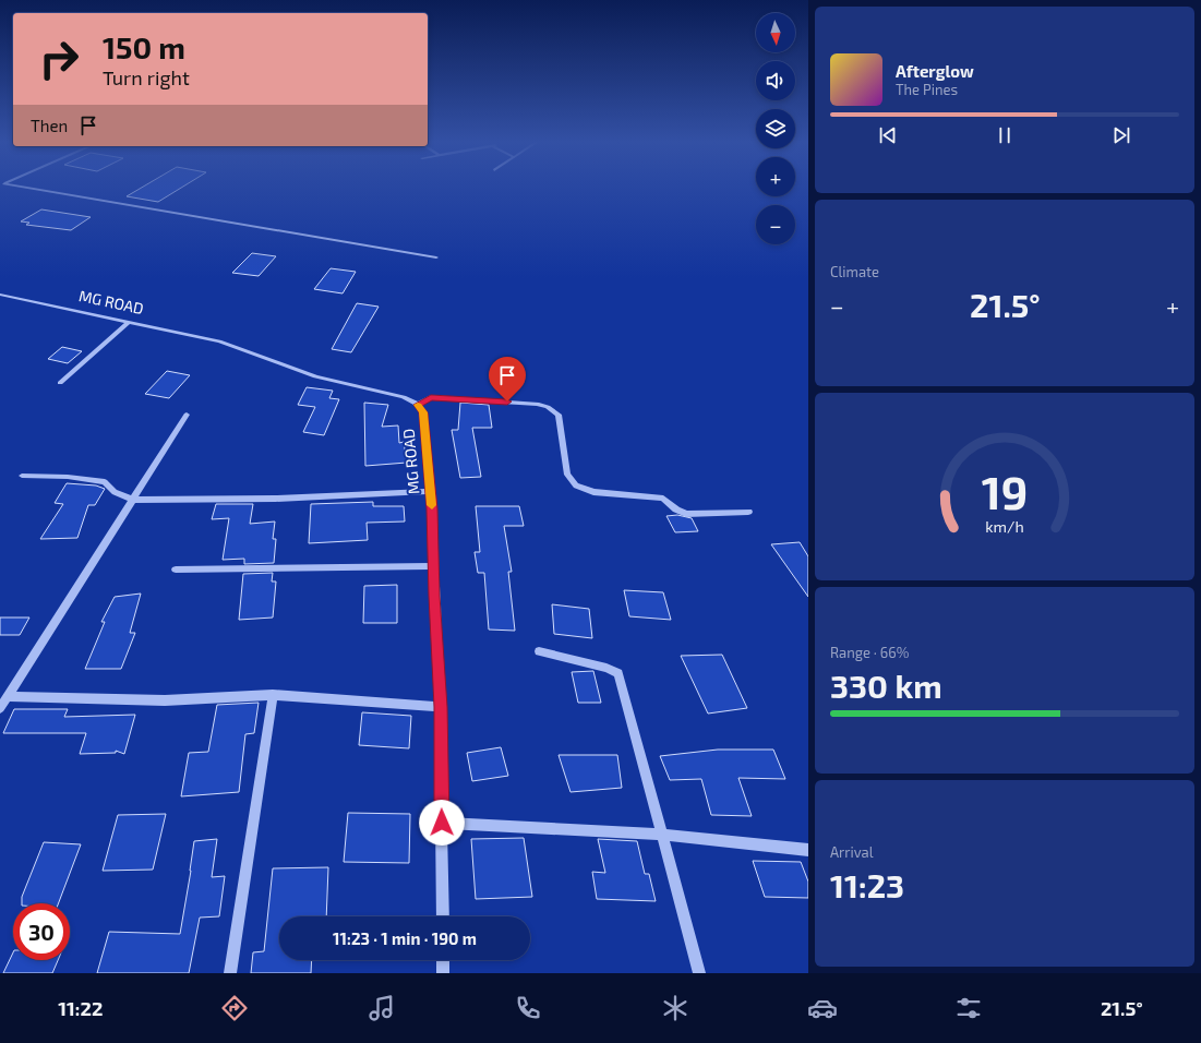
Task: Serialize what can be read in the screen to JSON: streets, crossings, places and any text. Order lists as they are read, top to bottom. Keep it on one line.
{"streets":{"street":["MG ROAD"]},"north":"bottom","page":{"map_buttons":["+","−"],"turn":["150 m","Turn right"],"song":["Afterglow","The Pines"],"then":"Then","tile":["Climate",["Range · 66%","330 km"],["Arrival","11:23"]],"heat":["−","21.5°","+"],"limit":"30","trip":"11:23 · 1 min · 190 m","tabs":["11:22","21.5°"],"gauge":["19","km/h"]}}
